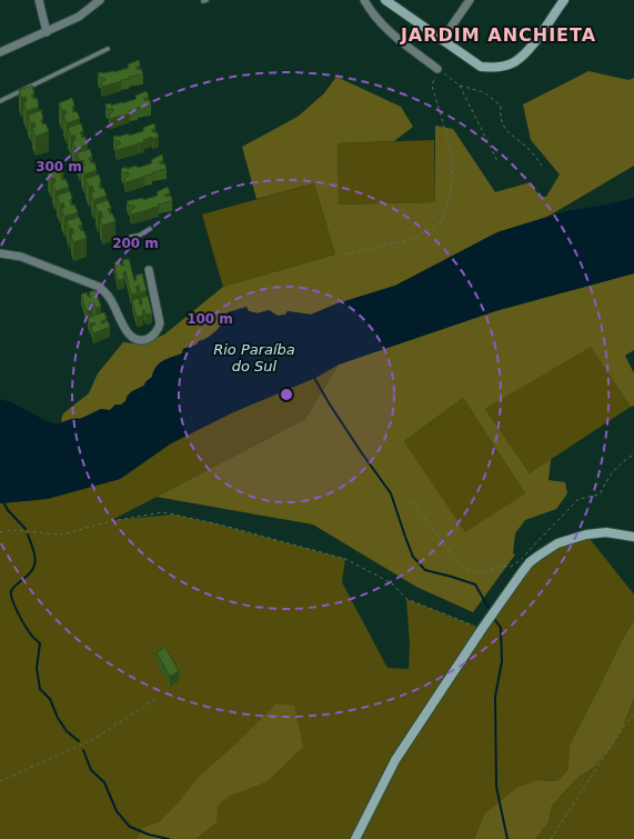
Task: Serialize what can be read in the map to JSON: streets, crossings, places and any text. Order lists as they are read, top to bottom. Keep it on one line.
{"districts":["JARDIM ANCHIETA"],"water":["Rio Paraíba do Sul"],"rings":["300 m","200 m","100 m"]}
